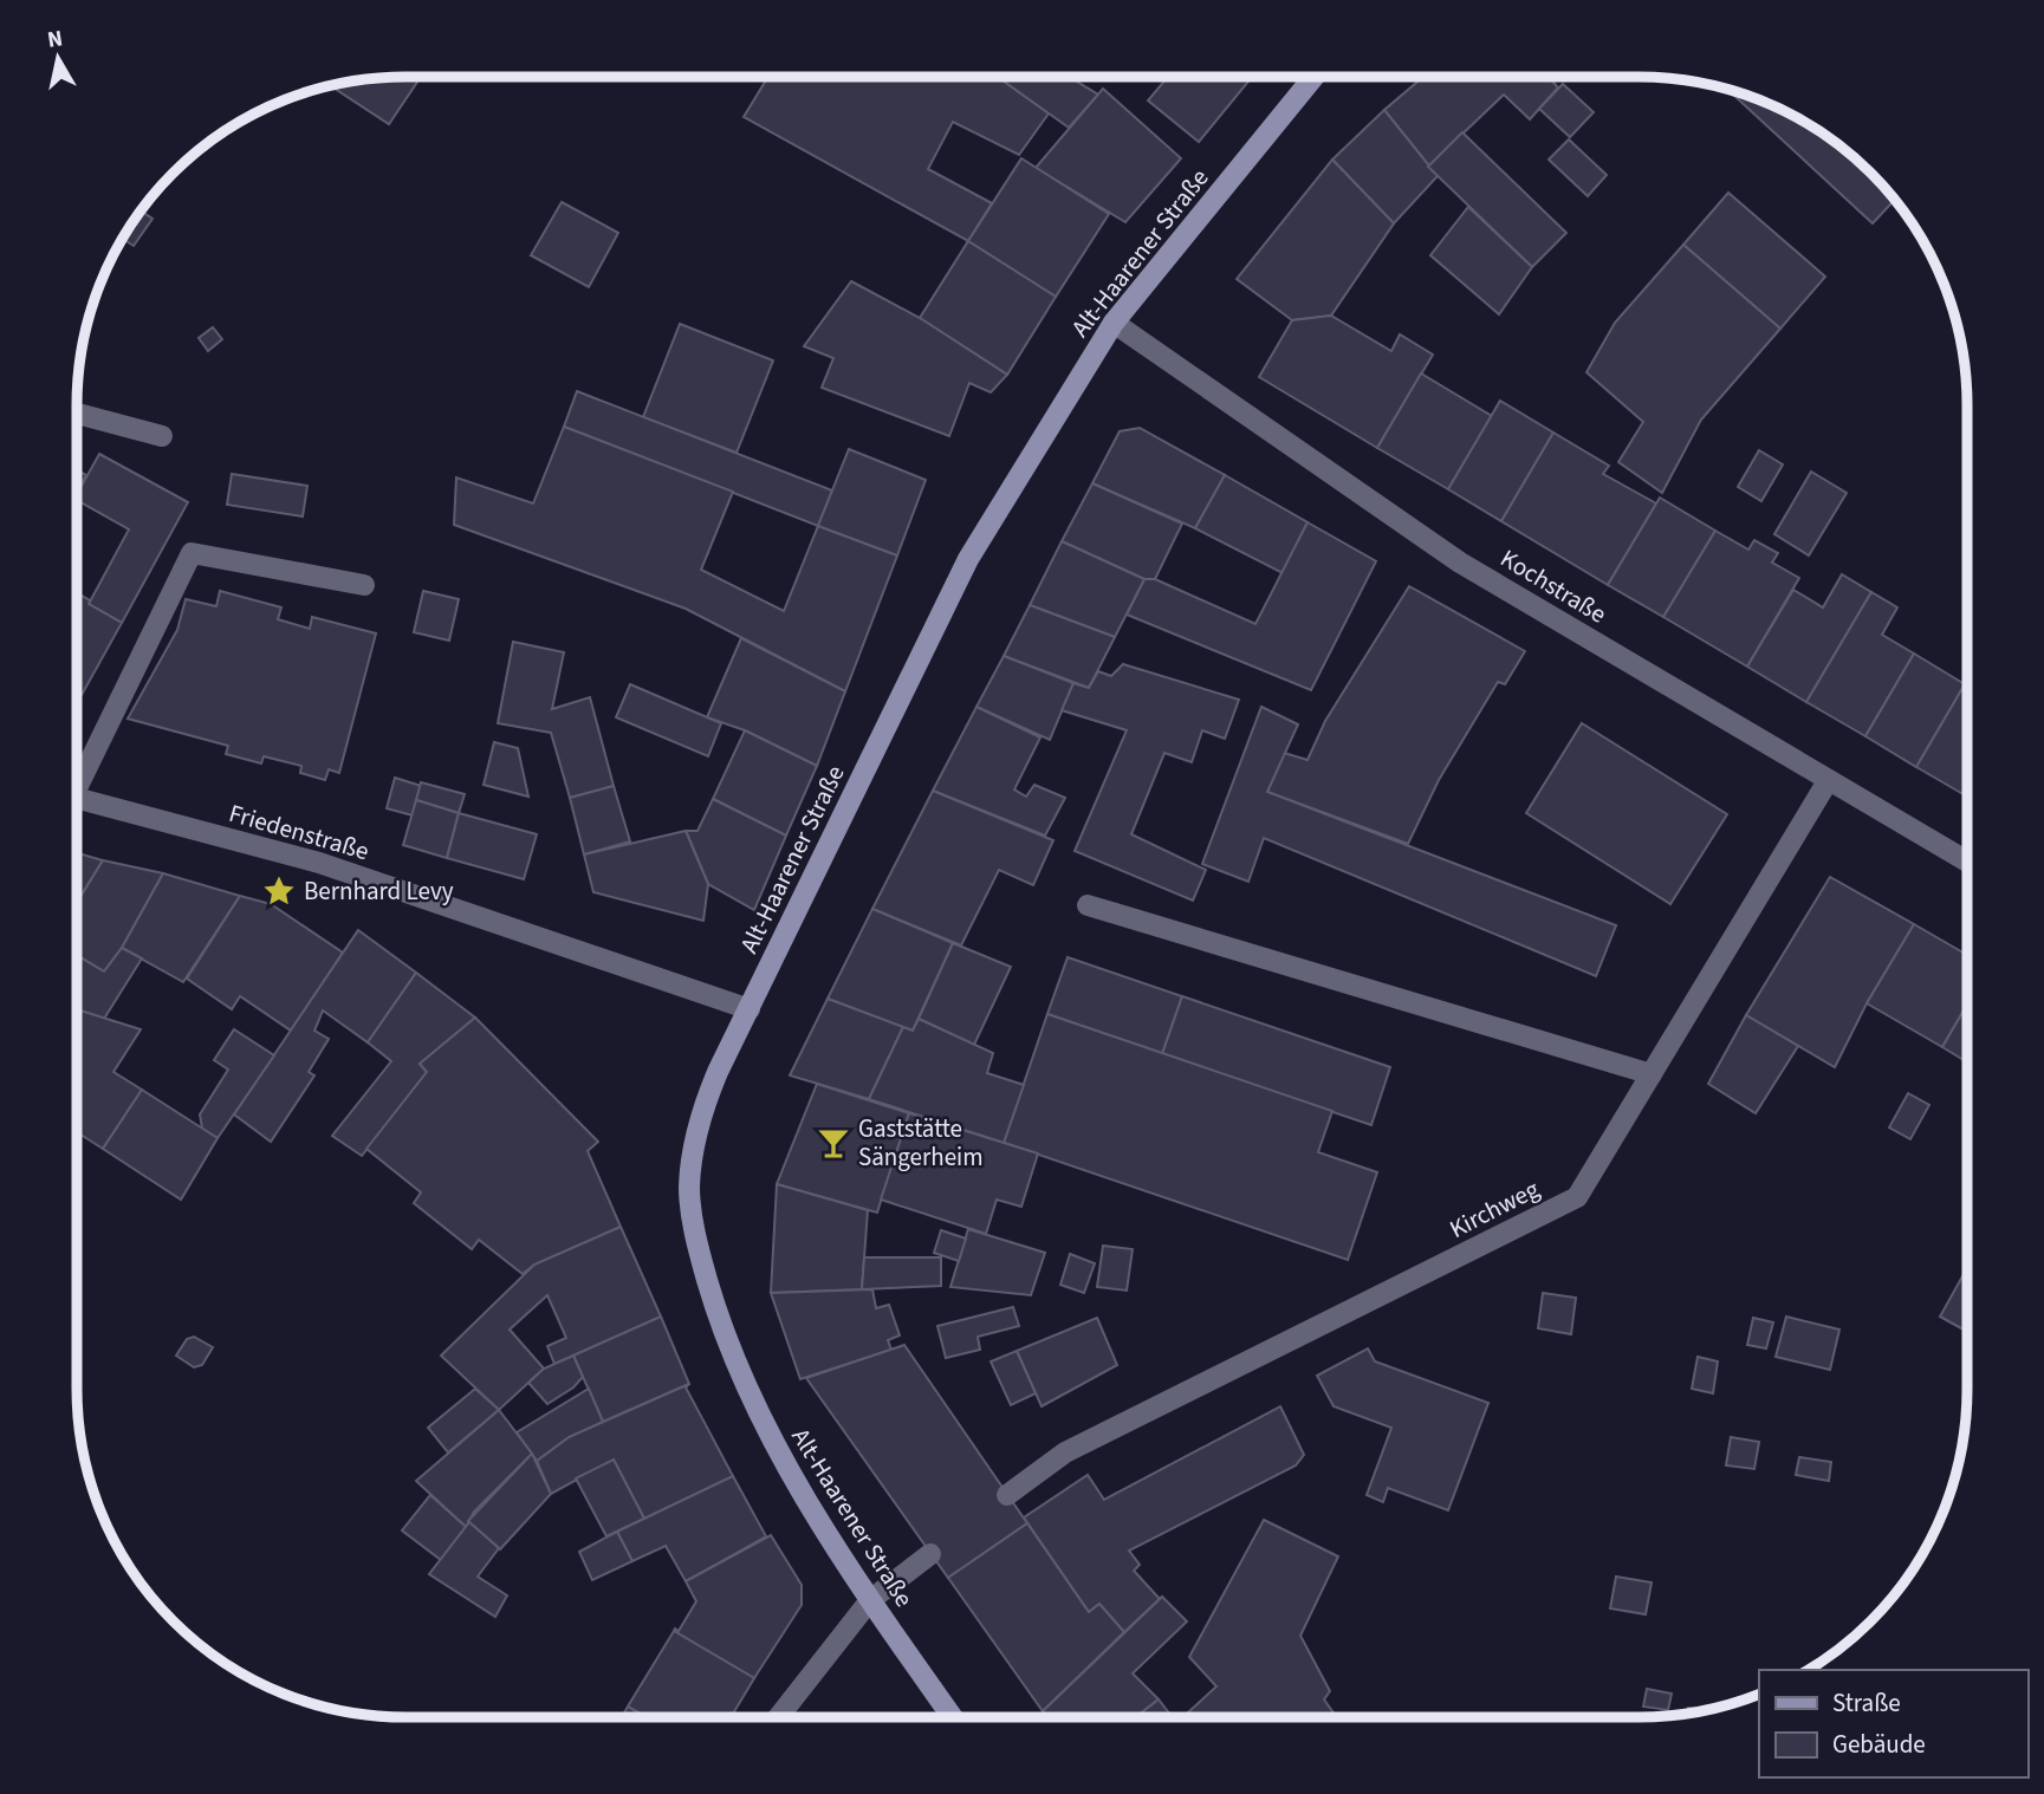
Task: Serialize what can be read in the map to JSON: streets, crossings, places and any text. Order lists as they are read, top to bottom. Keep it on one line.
{"streets":{"main road":["Alt-Haarener Straße"],"street":["Kochstraße","Friedenstraße","Kirchweg"]},"crossings":[["Alt-Haarener Straße","Kochstraße"],["Alt-Haarener Straße","Friedenstraße"],["Kochstraße","Kirchweg"]],"places":{"place":["Bernhard Levy"],"bar":["Gaststätte Sängerheim"]},"legend":["Straße","Gebäude"],"north":"top"}
